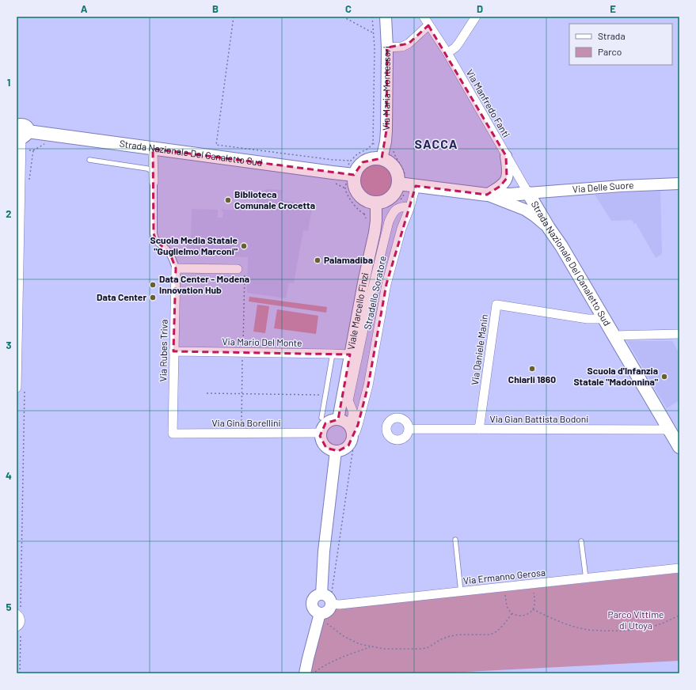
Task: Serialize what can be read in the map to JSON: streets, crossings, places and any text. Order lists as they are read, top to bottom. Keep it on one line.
{"streets":{"main road":["Strada Nazionale Del Canaletto Sud"],"street":["Via Maria Montessori","Via Manfredo Fanti","Via Delle Suore","Stradello Soratore","Viale Marcello Finzi","Via Mario Del Monte","Via Daniele Manin","Via Rubes Triva","Via Gian Battista Bodoni","Via Gina Borellini","Via Ermanno Gerosa"]},"crossings":[["Via Maria Montessori","Strada Nazionale Del Canaletto Sud"],["Via Maria Montessori","Viale Marcello Finzi"],["Via Manfredo Fanti","Strada Nazionale Del Canaletto Sud"],["Via Manfredo Fanti","Via Delle Suore"],["Strada Nazionale Del Canaletto Sud","Via Delle Suore"],["Strada Nazionale Del Canaletto Sud","Stradello Soratore"],["Strada Nazionale Del Canaletto Sud","Viale Marcello Finzi"],["Strada Nazionale Del Canaletto Sud","Via Daniele Manin"],["Strada Nazionale Del Canaletto Sud","Via Gian Battista Bodoni"],["Stradello Soratore","Viale Marcello Finzi"],["Stradello Soratore","Via Gina Borellini"],["Viale Marcello Finzi","Via Mario Del Monte"],["Viale Marcello Finzi","Via Gina Borellini"],["Via Mario Del Monte","Via Rubes Triva"],["Via Daniele Manin","Via Gian Battista Bodoni"],["Via Rubes Triva","Via Gina Borellini"]],"districts":["SACCA"],"parks":["Parco Vittime di Utoya"],"places":["Biblioteca Comunale Crocetta","Scuola Media Statale \"Guglielmo Marconi\"","Palamadiba","Data Center - Modena Innovation Hub","Data Center","Chiarli 1860","Scuola d'Infanzia Statale \"Madonnina\""],"legend":["Strada","Parco"],"grid":{"columns":["A","B","C","D","E"],"rows":["1","2","3","4","5"]}}
